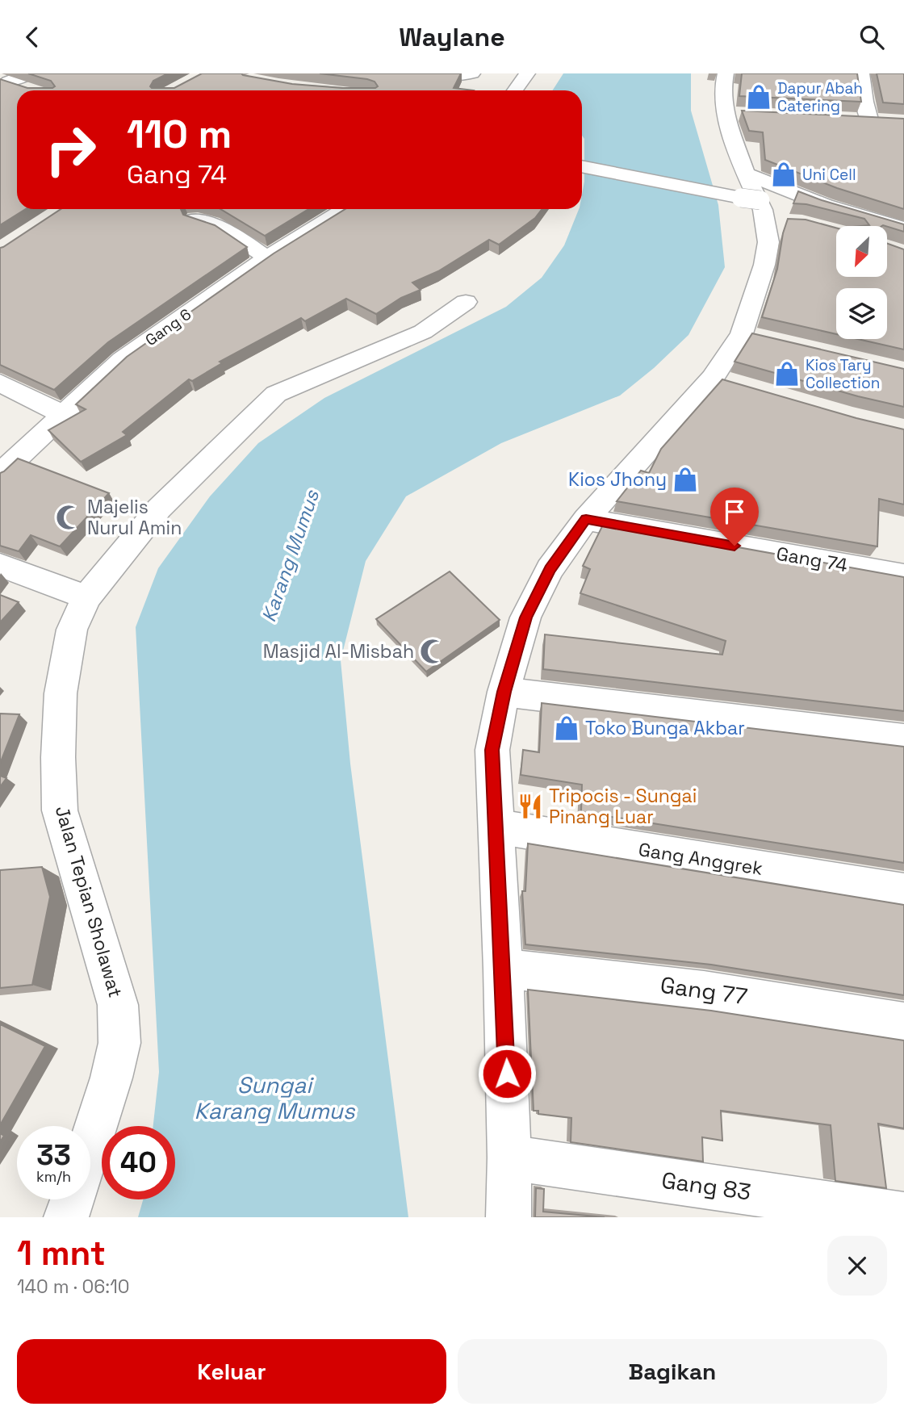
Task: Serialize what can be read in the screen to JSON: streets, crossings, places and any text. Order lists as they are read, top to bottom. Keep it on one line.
{"streets":{"street":["Gang 6","Gang 74","Gang Anggrek","Jalan Tepian Sholawat","Gang 77","Gang 83"]},"water":["Karang Mumus","Sungai Karang Mumus"],"places":{"shop":["Dapur Abah Catering","Uni Cell","Kios Tary Collection","Kios Jhony","Toko Bunga Akbar"],"mosque":["Majelis Nurul Amin","Masjid Al-Misbah"],"restaurant":["Tripocis - Sungai Pinang Luar"]},"north":"bottom left","page":{"header":"Waylane","turn":["110 m","Gang 74"],"speed":"33 km/h","limit":"40","heading":["1 mnt","140 m · 06:10"],"buttons":["Keluar","Bagikan"]}}
